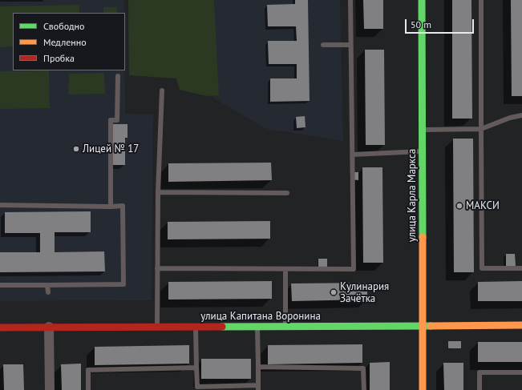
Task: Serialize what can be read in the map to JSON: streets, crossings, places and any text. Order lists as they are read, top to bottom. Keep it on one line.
{"streets":{"street":["улица Карла Маркса","улица Капитана Воронина"]},"crossings":[["улица Карла Маркса","улица Капитана Воронина"]],"places":["Лицей № 17","МАКСИ","Кулинария Зачётка"],"legend":["Свободно","Медленно","Пробка"],"scale_bar":"50 m"}
